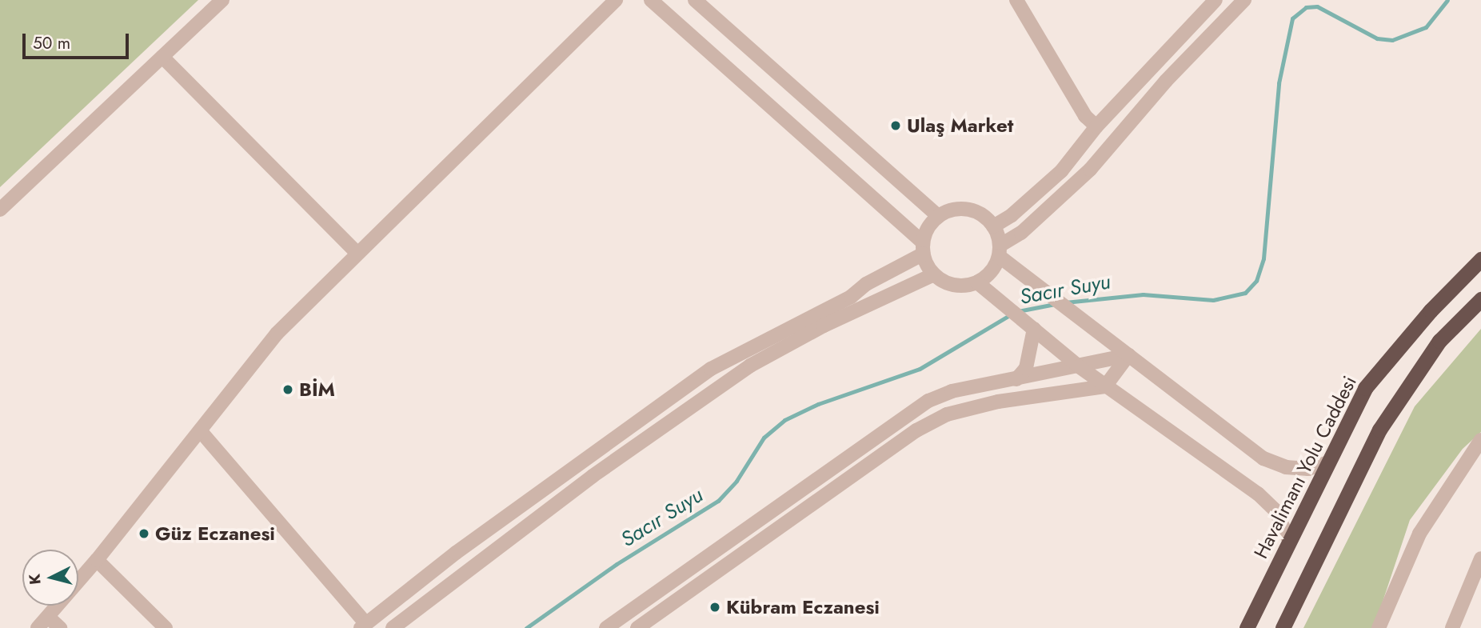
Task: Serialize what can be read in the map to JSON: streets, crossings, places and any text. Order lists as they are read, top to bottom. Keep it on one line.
{"streets":{"highway":["Havalimanı Yolu Caddesi"]},"water":["Sacır Suyu"],"places":["Ulaş Market","BİM","Güz Eczanesi","Kübram Eczanesi"],"scale_bar":"50 m","north":"left"}
